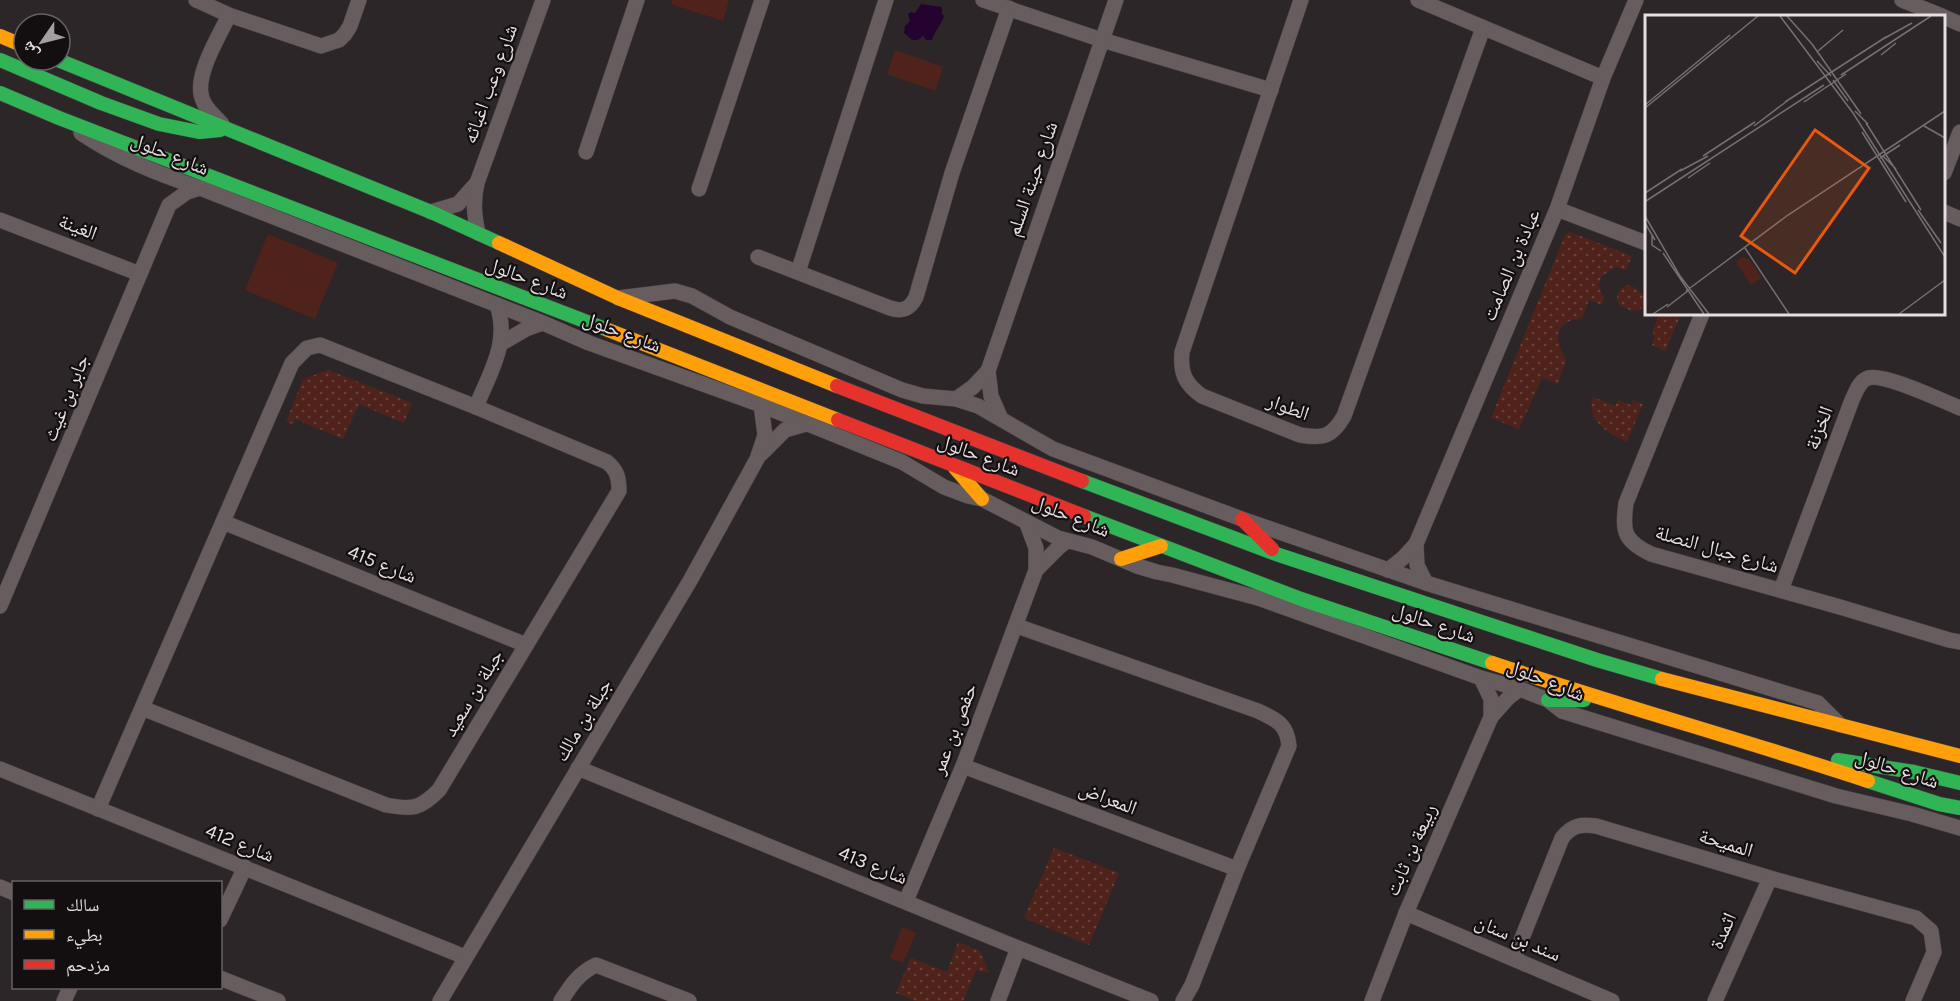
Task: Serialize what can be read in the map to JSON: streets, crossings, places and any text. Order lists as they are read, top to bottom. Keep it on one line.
{"streets":{"main road":["شارع حالول"],"street":["شارع وعب اغباثه","شارع حلول","شارع حينة السلم","الغينة","عبادة بن الصامت","جابر بن غيث","الطوار","الخزنة","شارع جبال النصلة","شارع 415","جبلة بن سعيد","جبلة بن مالك","حفص بن عمر","المعراض","شارع 412","المميحة","ربيعة بن ثابت","شارع 413","اثمدة","سند بن سنان"]},"crossings":[["شارع وعب اغباثه","شارع حالول"],["شارع حلول","شارع حينة السلم"],["شارع حلول","عبادة بن الصامت"],["شارع حلول","شارع حالول"],["شارع حلول","جبلة بن مالك"],["شارع حلول","حفص بن عمر"],["شارع حلول","ربيعة بن ثابت"],["الغينة","جابر بن غيث"],["الخزنة","شارع جبال النصلة"],["شارع 415","جبلة بن سعيد"],["جبلة بن سعيد","شارع 412"],["جبلة بن مالك","شارع 412"],["جبلة بن مالك","شارع 413"],["حفص بن عمر","المعراض"],["حفص بن عمر","شارع 413"],["المميحة","اثمدة"],["المميحة","سند بن سنان"],["ربيعة بن ثابت","سند بن سنان"]],"legend":["سالك","بطيء","مزدحم"],"north":"bottom left"}
